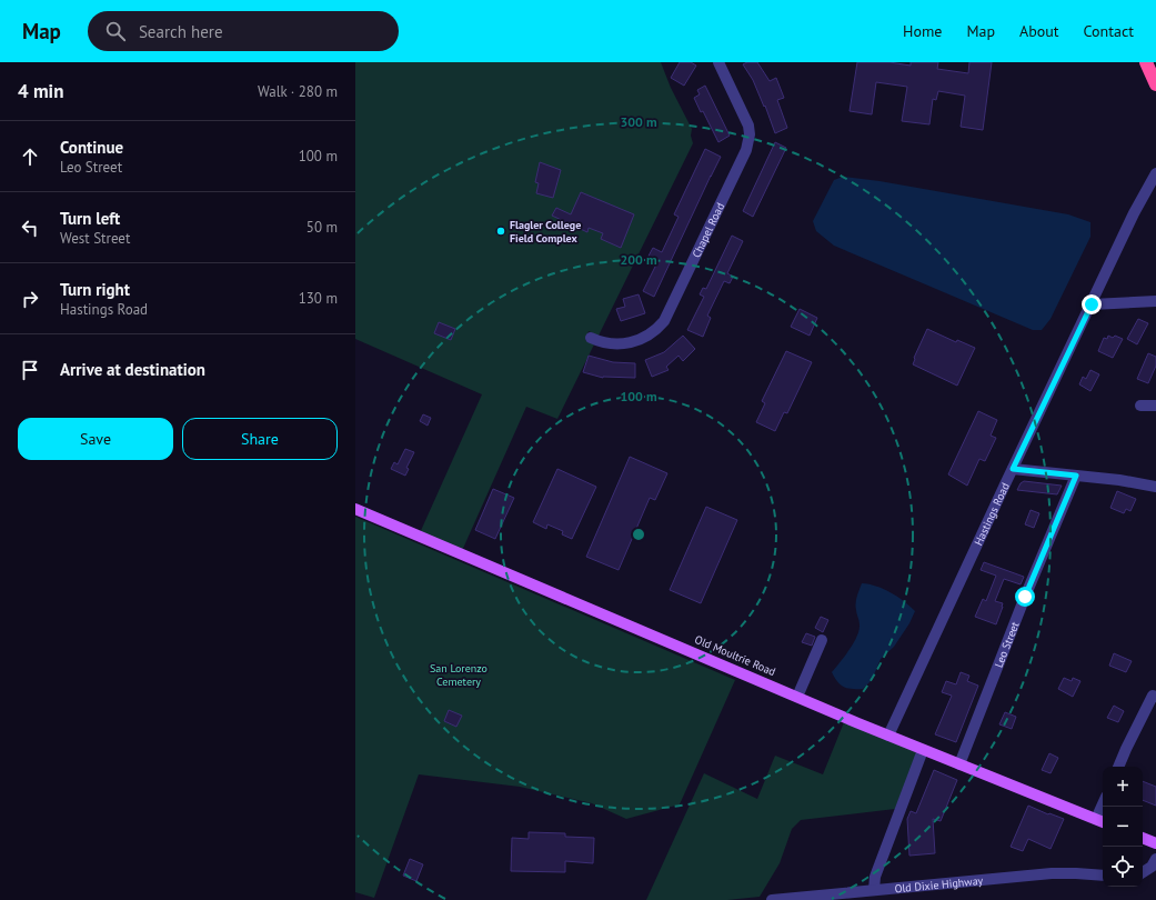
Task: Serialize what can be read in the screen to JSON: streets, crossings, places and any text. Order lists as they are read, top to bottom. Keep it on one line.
{"streets":{"main road":["Old Moultrie Road"],"street":["Chapel Road","Hastings Road","Leo Street","Old Dixie Highway"]},"crossings":[["Hastings Road","Old Moultrie Road"],["Leo Street","Old Moultrie Road"]],"parks":["San Lorenzo Cemetery"],"places":["Flagler College Field Complex"],"page":{"header":"Map","search":"Search here","nav":["Home","Map","About","Contact"],"heading":["4 min","Walk · 280 m"],"list":[["Continue","Leo Street","100 m"],["Turn left","West Street","50 m"],["Turn right","Hastings Road","130 m"],"Arrive at destination"],"buttons":["Save","Share"],"map_buttons":["+","−"]},"rings":["300 m","200 m","100 m"]}
